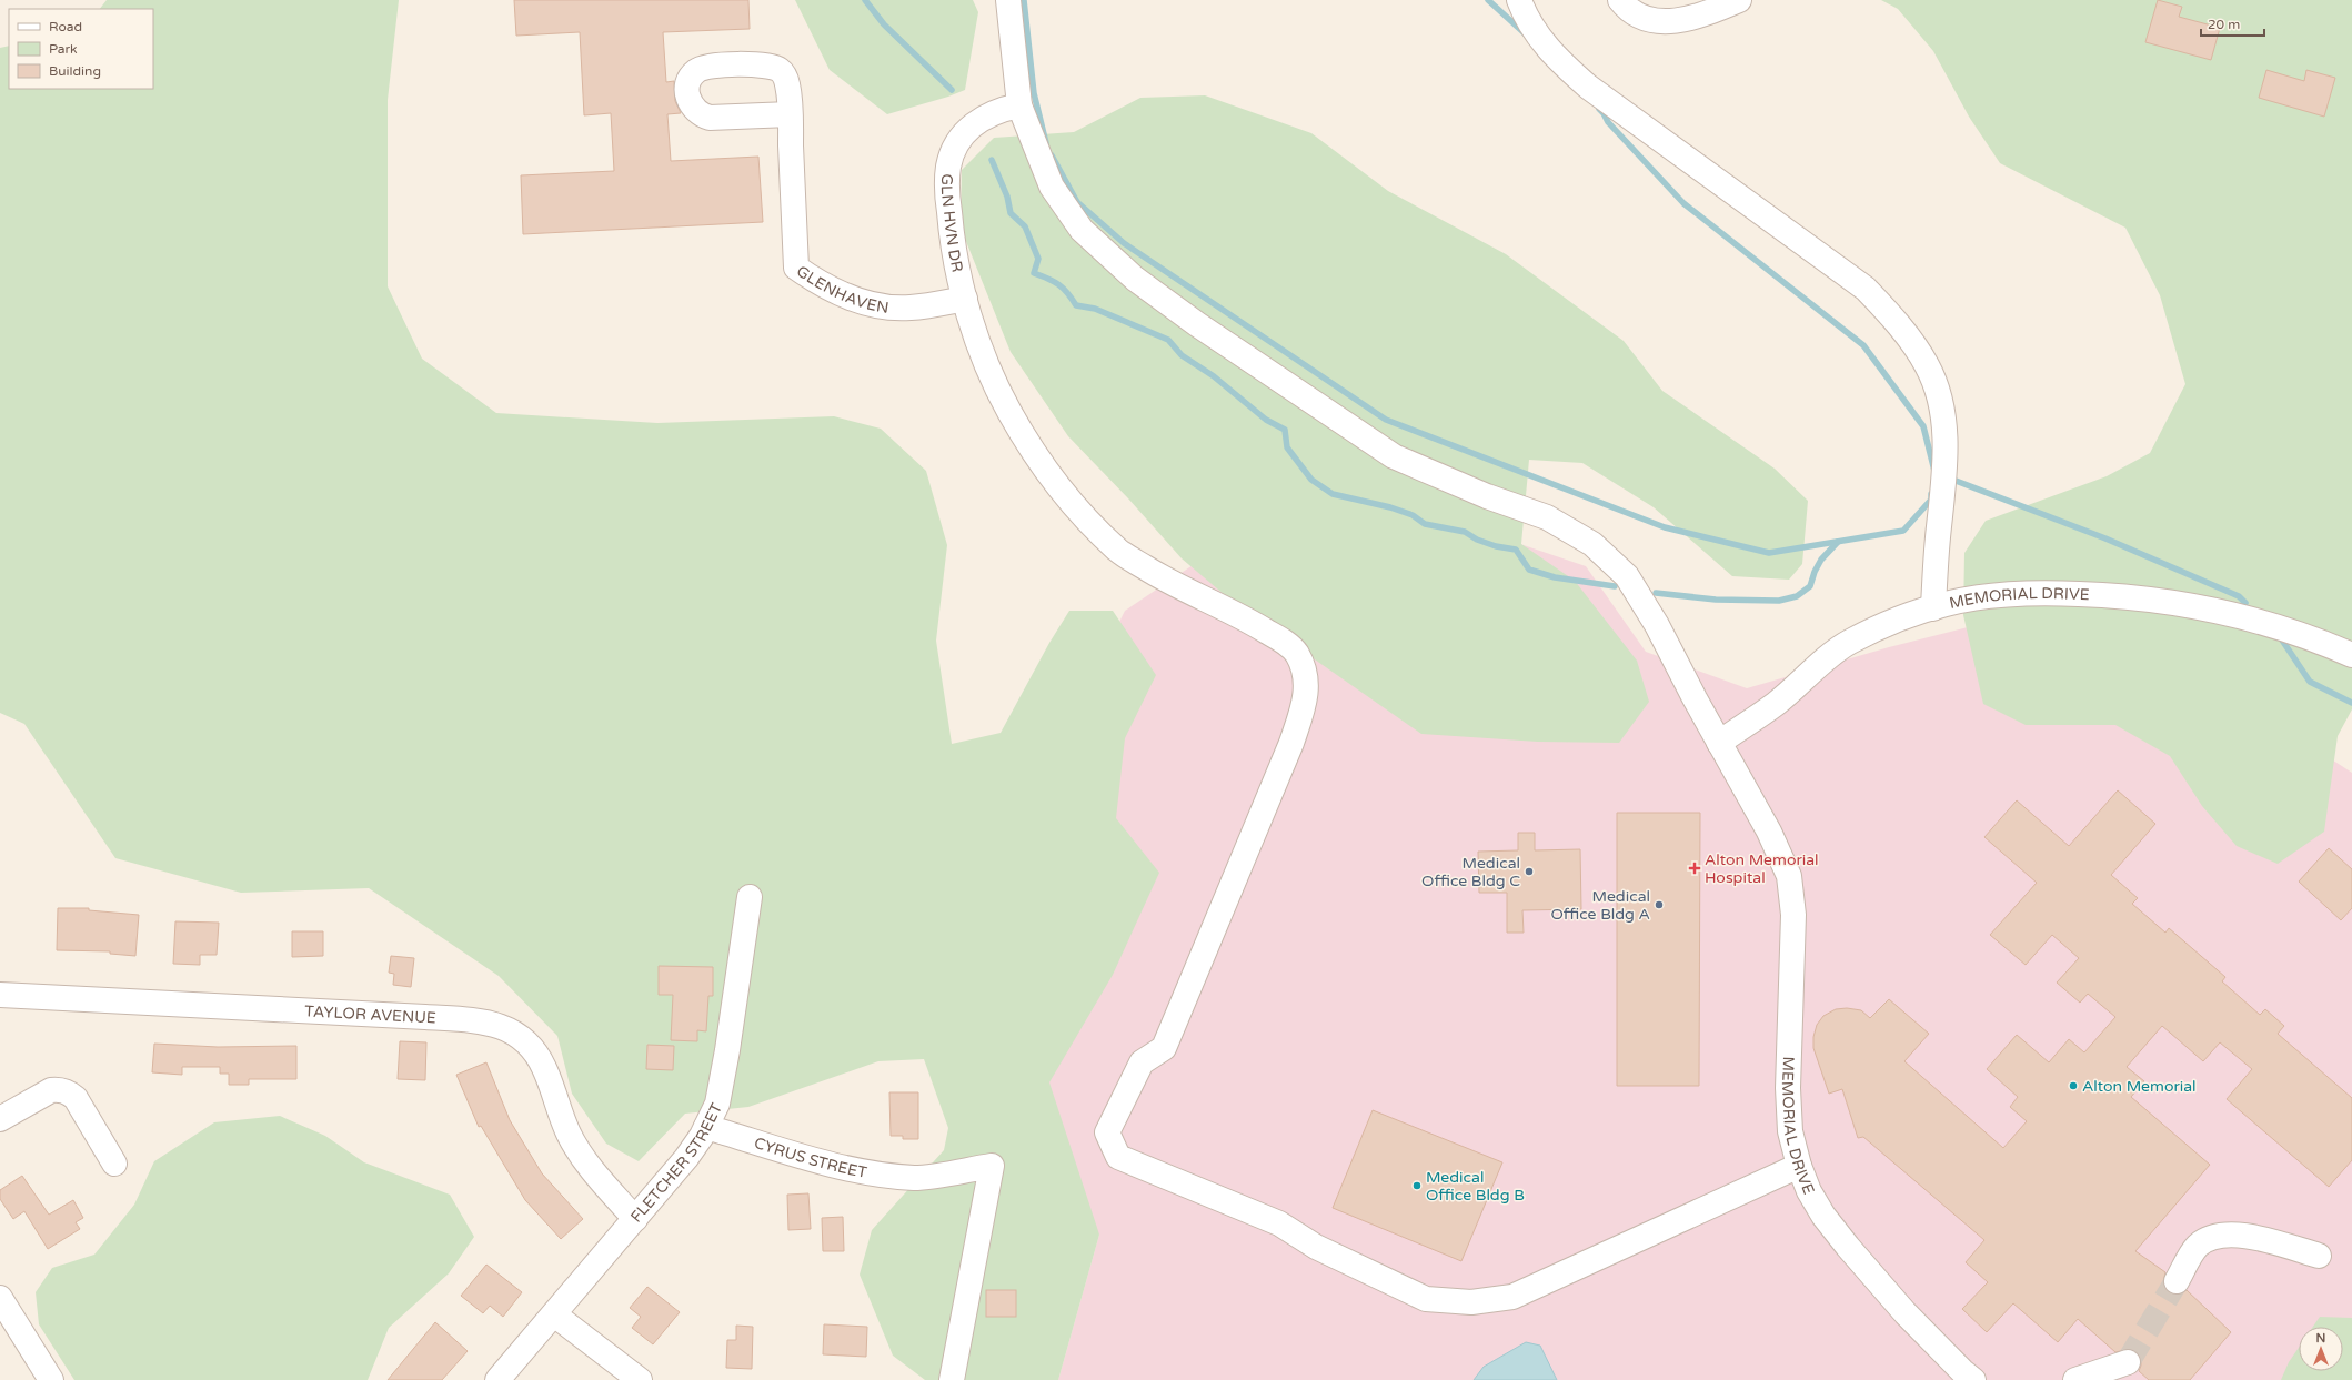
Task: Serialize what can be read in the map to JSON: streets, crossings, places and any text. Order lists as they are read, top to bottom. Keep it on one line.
{"streets":{"street":["GLN HVN DR","GLENHAVEN","MEMORIAL DRIVE","TAYLOR AVENUE","CYRUS STREET","FLETCHER STREET"]},"crossings":[["GLN HVN DR","GLENHAVEN"],["GLN HVN DR","MEMORIAL DRIVE"],["TAYLOR AVENUE","FLETCHER STREET"],["CYRUS STREET","FLETCHER STREET"]],"places":{"health":["Alton Memorial Hospital"],"other":["Medical Office Bldg C","Medical Office Bldg A","Alton Memorial","Medical Office Bldg B"]},"legend":["Road","Park","Building"],"scale_bar":"20 m","north":"top"}
